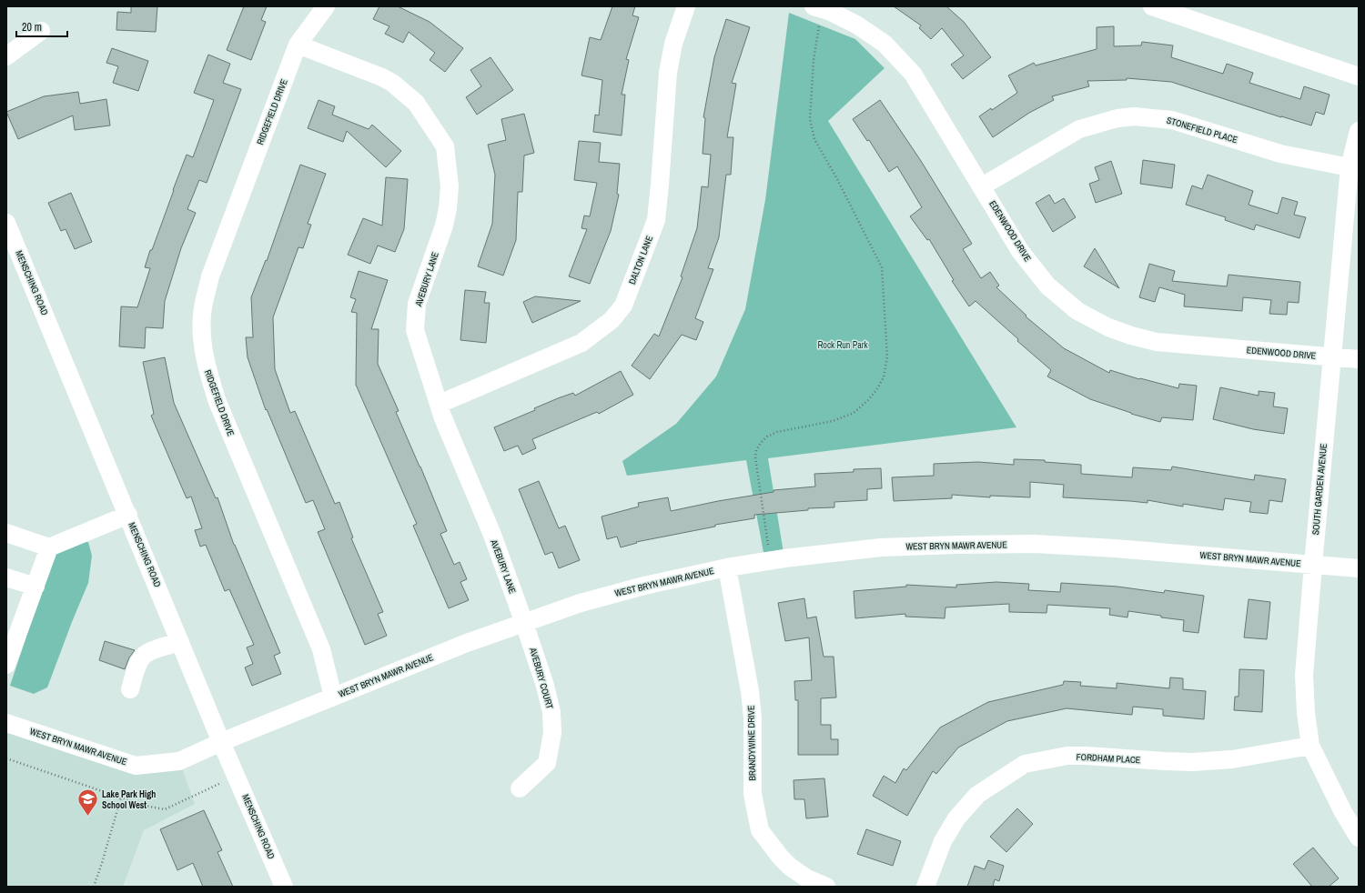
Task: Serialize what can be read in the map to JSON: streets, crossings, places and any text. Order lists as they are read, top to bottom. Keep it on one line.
{"streets":{"street":["RIDGEFIELD DRIVE","STONEFIELD PLACE","EDENWOOD DRIVE","DALTON LANE","AVEBURY LANE","MENSCHING ROAD","SOUTH GARDEN AVENUE","WEST BRYN MAWR AVENUE","AVEBURY COURT","BRANDYWINE DRIVE","FORDHAM PLACE"]},"crossings":[["RIDGEFIELD DRIVE","AVEBURY LANE"],["RIDGEFIELD DRIVE","WEST BRYN MAWR AVENUE"],["STONEFIELD PLACE","EDENWOOD DRIVE"],["STONEFIELD PLACE","SOUTH GARDEN AVENUE"],["EDENWOOD DRIVE","SOUTH GARDEN AVENUE"],["DALTON LANE","AVEBURY LANE"],["AVEBURY LANE","WEST BRYN MAWR AVENUE"],["AVEBURY LANE","AVEBURY COURT"],["MENSCHING ROAD","WEST BRYN MAWR AVENUE"],["SOUTH GARDEN AVENUE","WEST BRYN MAWR AVENUE"],["SOUTH GARDEN AVENUE","FORDHAM PLACE"],["WEST BRYN MAWR AVENUE","AVEBURY COURT"],["WEST BRYN MAWR AVENUE","BRANDYWINE DRIVE"]],"parks":["Rock Run Park"],"places":{"school or university":["Lake Park High School West"]},"scale_bar":"20 m"}
